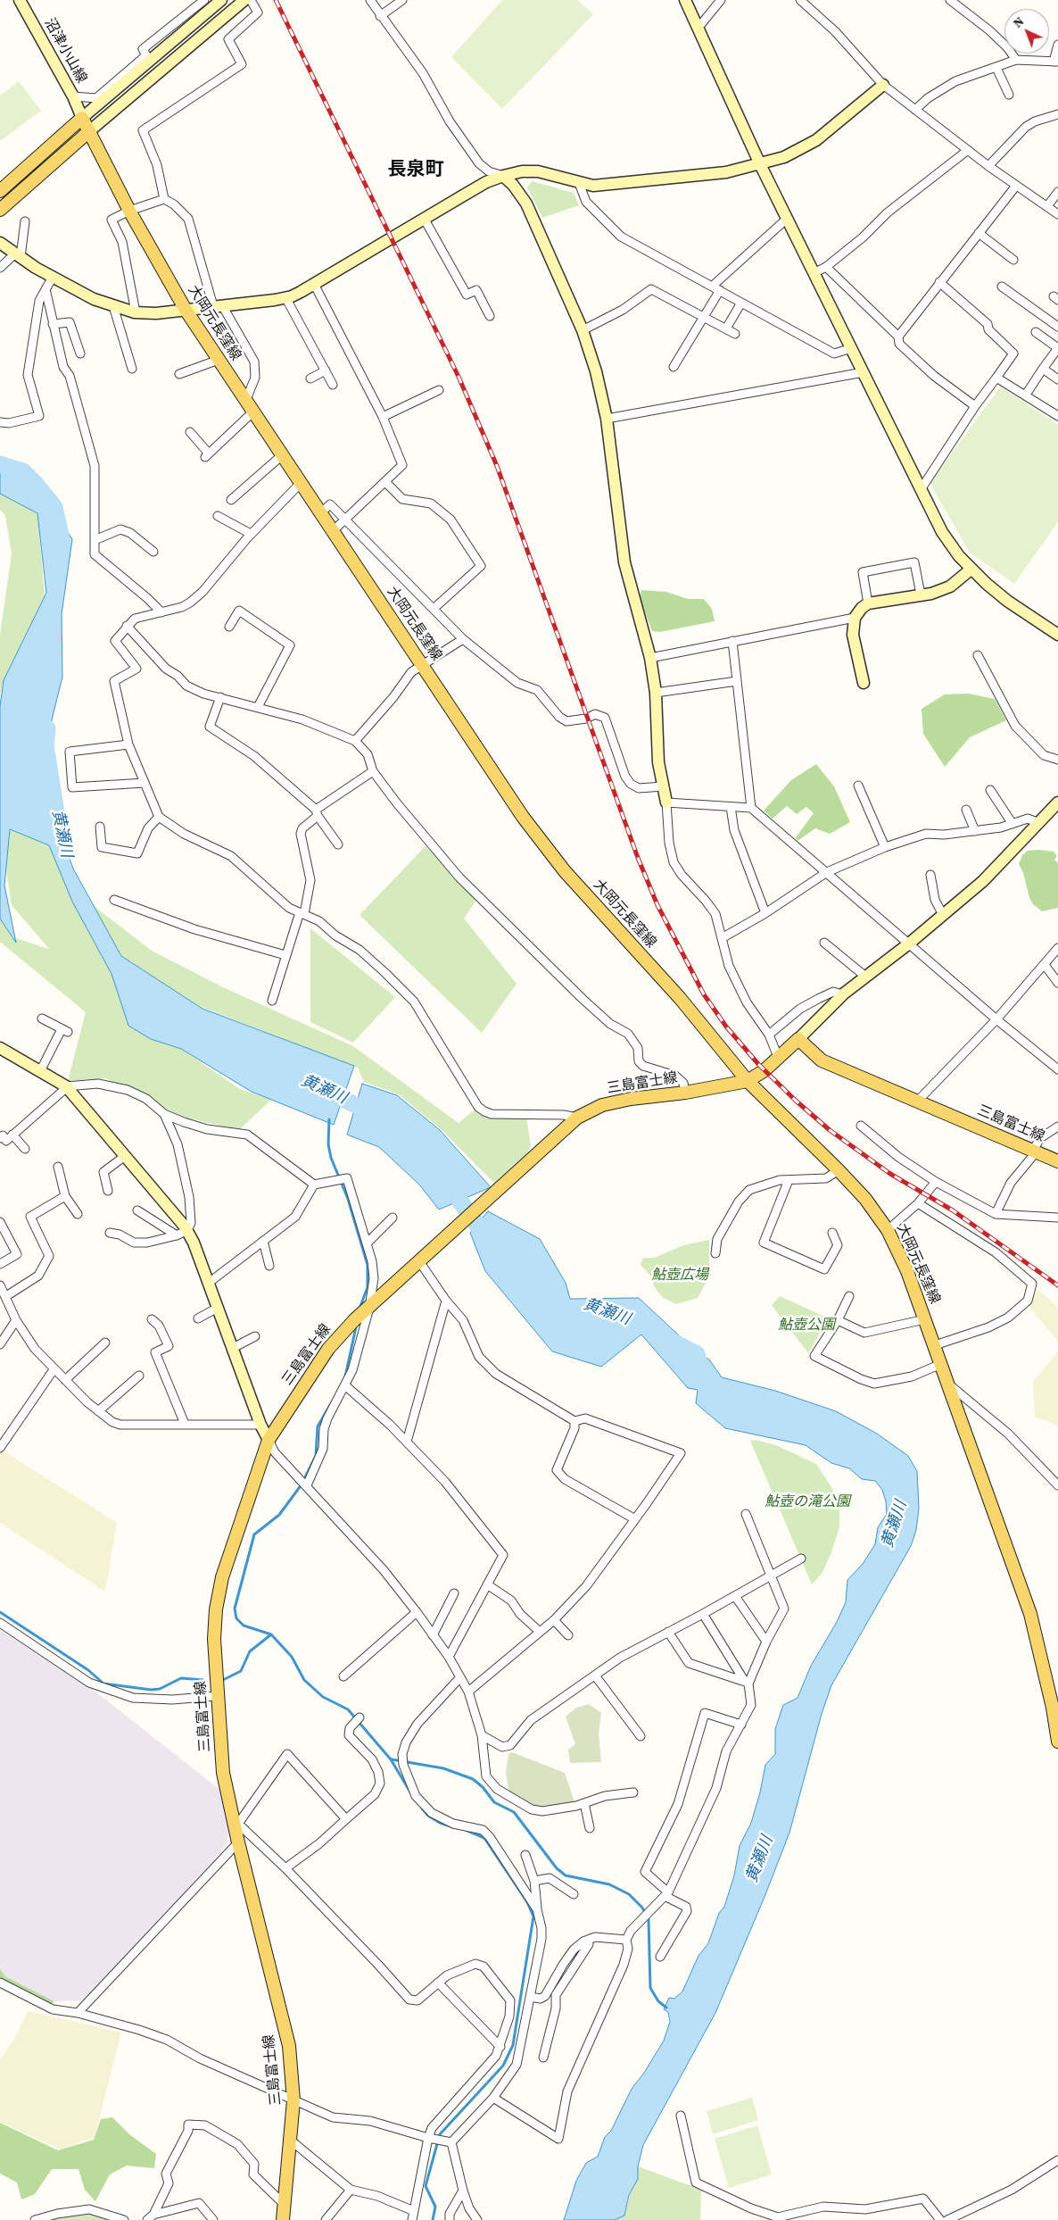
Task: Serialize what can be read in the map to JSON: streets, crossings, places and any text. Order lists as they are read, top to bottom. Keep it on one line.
{"streets":{"main road":["大岡元長窪線","三島富士線"],"street":["沼津小山線"]},"crossings":[["沼津小山線","大岡元長窪線"],["大岡元長窪線","三島富士線"]],"districts":["長泉町"],"water":["黄瀬川"],"parks":["鮎壺広場","鮎壺公園","鮎壺の滝公園"],"north":"top left"}
